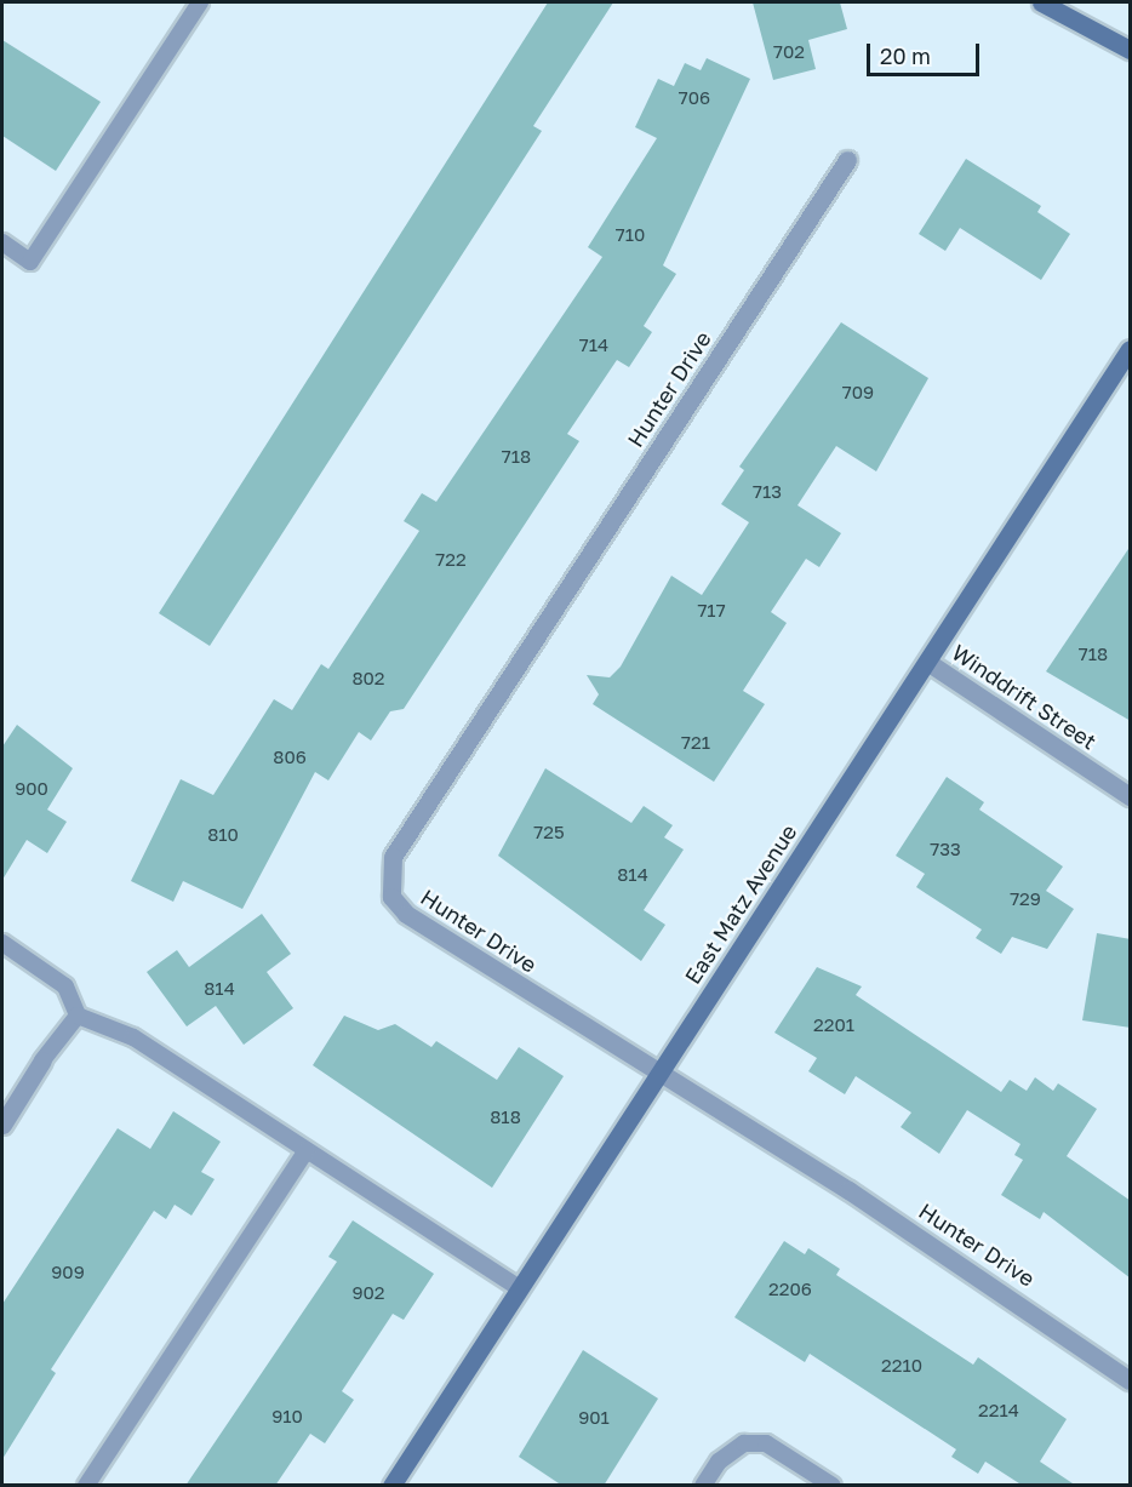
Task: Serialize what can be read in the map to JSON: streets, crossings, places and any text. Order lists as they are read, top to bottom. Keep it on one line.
{"streets":{"street":["Hunter Drive","Winddrift Street","East Matz Avenue"]},"crossings":[["Hunter Drive","East Matz Avenue"],["Winddrift Street","East Matz Avenue"]],"house_numbers":["702","706","710","714","709","718","713","722","717","718","802","721","806","900","725","810","733","814","729","814","2201","818","909","2206","902","2210","2214","910","901"],"scale_bar":"20 m"}
